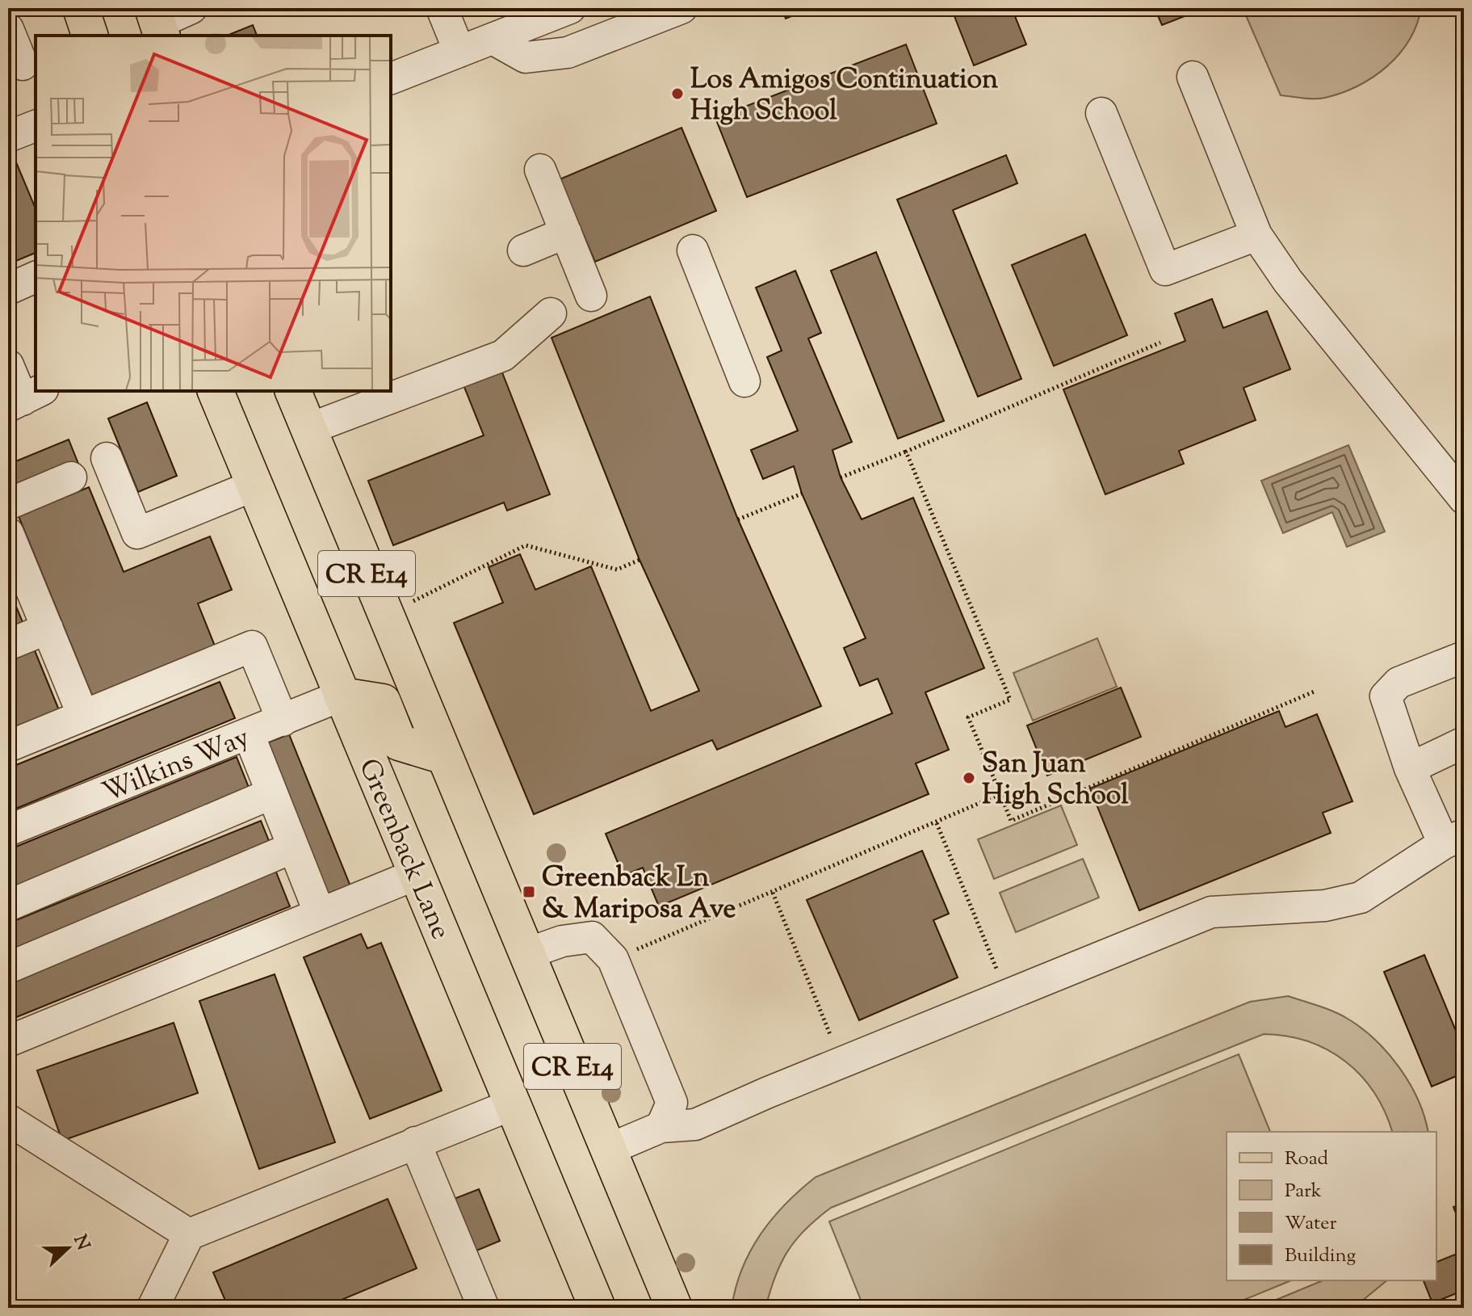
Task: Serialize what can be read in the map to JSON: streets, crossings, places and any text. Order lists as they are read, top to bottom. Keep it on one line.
{"streets":{"main road":["CR E14","Greenback Lane"],"street":["Wilkins Way"]},"crossings":[["Wilkins Way","Greenback Lane"]],"places":{"other":["Los Amigos Continuation High School","San Juan High School"],"transit":["Greenback Ln & Mariposa Ave"]},"legend":["Road","Park","Water","Building"],"north":"right"}
